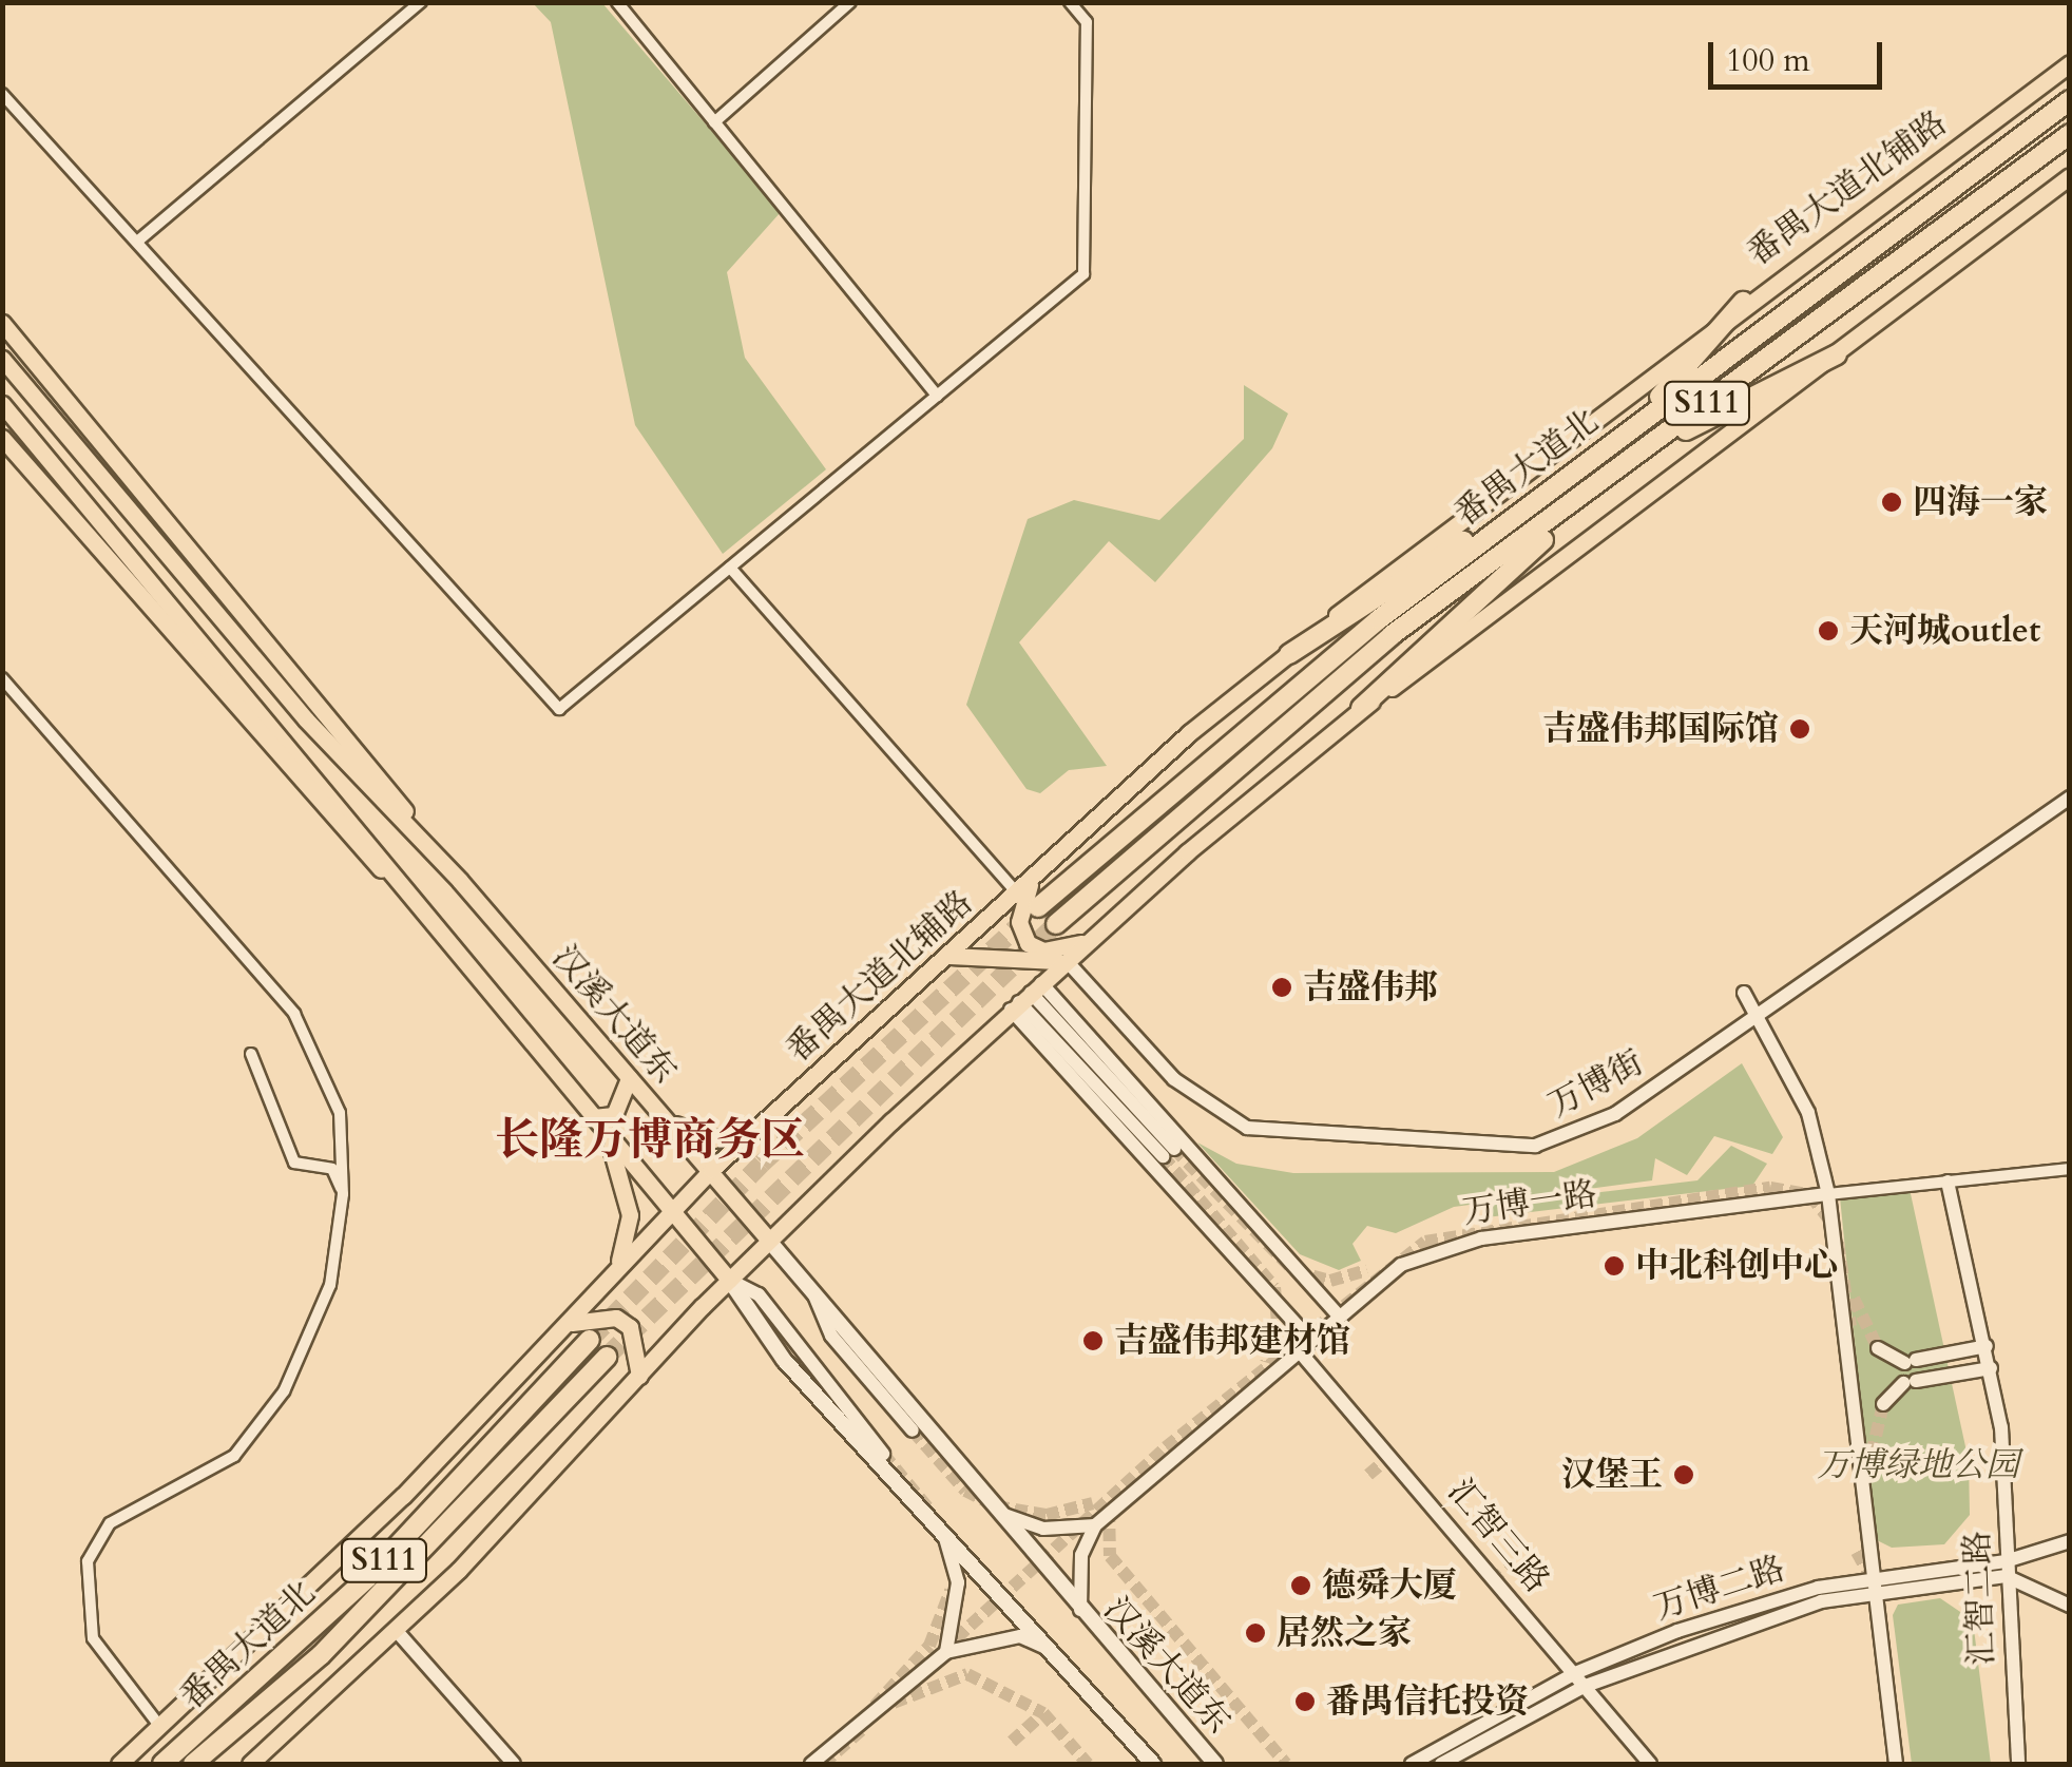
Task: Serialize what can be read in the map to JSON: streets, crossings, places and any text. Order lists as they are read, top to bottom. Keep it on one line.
{"streets":{"highway":["S111","番禺大道北"],"main road":["番禺大道北铺路","番禺大道北辅路","汉溪大道东"],"street":["万博街","万博一路","汇智三路","万博二路","汇智二路"]},"crossings":[["番禺大道北铺路","番禺大道北辅路"],["番禺大道北辅路","汉溪大道东"],["万博一路","汇智三路"],["万博一路","汇智二路"],["汇智三路","万博二路"],["万博二路","汇智二路"]],"districts":["长隆万博商务区"],"parks":["万博绿地公园"],"places":["四海一家","天河城outlet","吉盛伟邦国际馆","吉盛伟邦","中北科创中心","吉盛伟邦建材馆","汉堡王","德舜大厦","居然之家","番禺信托投资"],"scale_bar":"100 m"}
